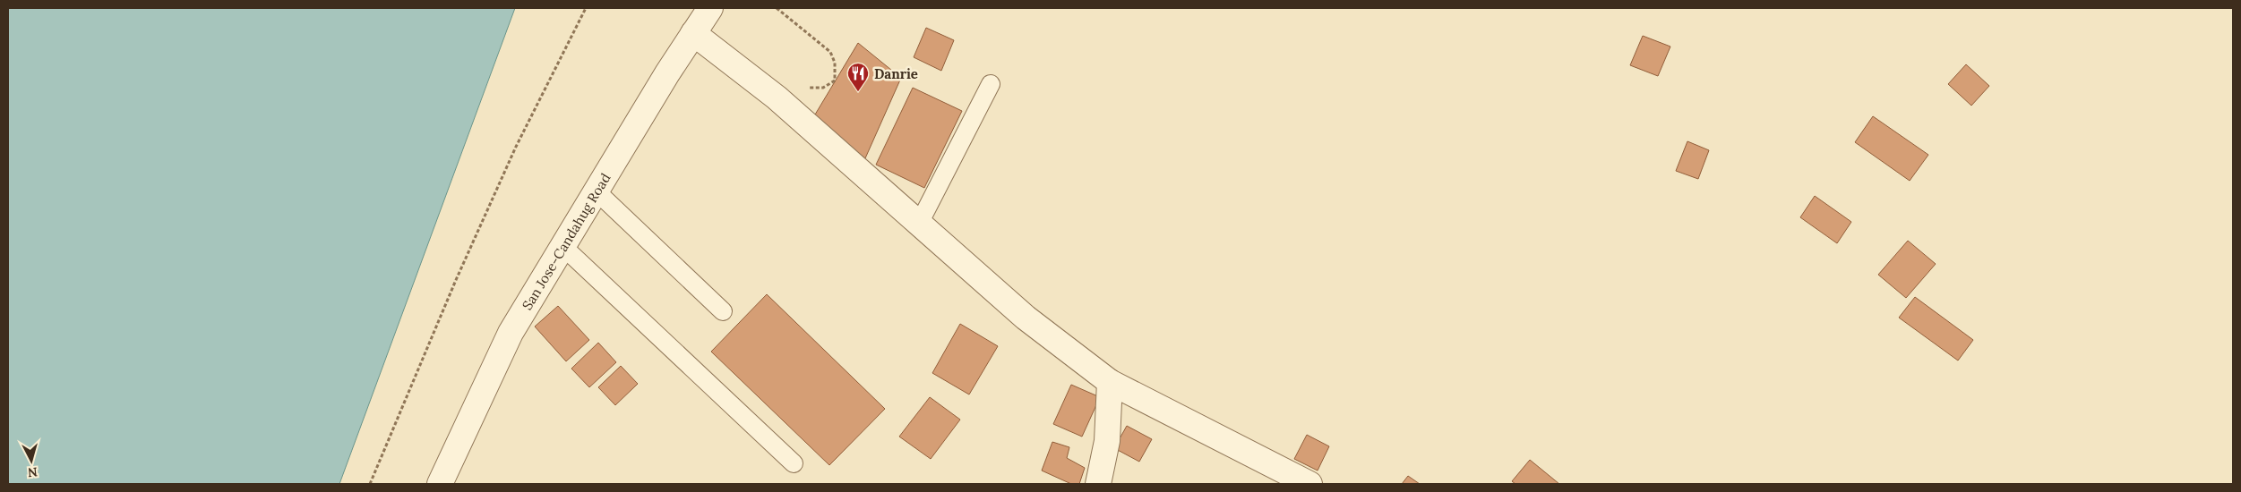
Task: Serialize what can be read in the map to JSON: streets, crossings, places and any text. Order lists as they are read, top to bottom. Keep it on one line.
{"streets":{"street":["San Jose-Candahug Road"]},"places":{"restaurant":["Danrie"]},"north":"bottom"}
